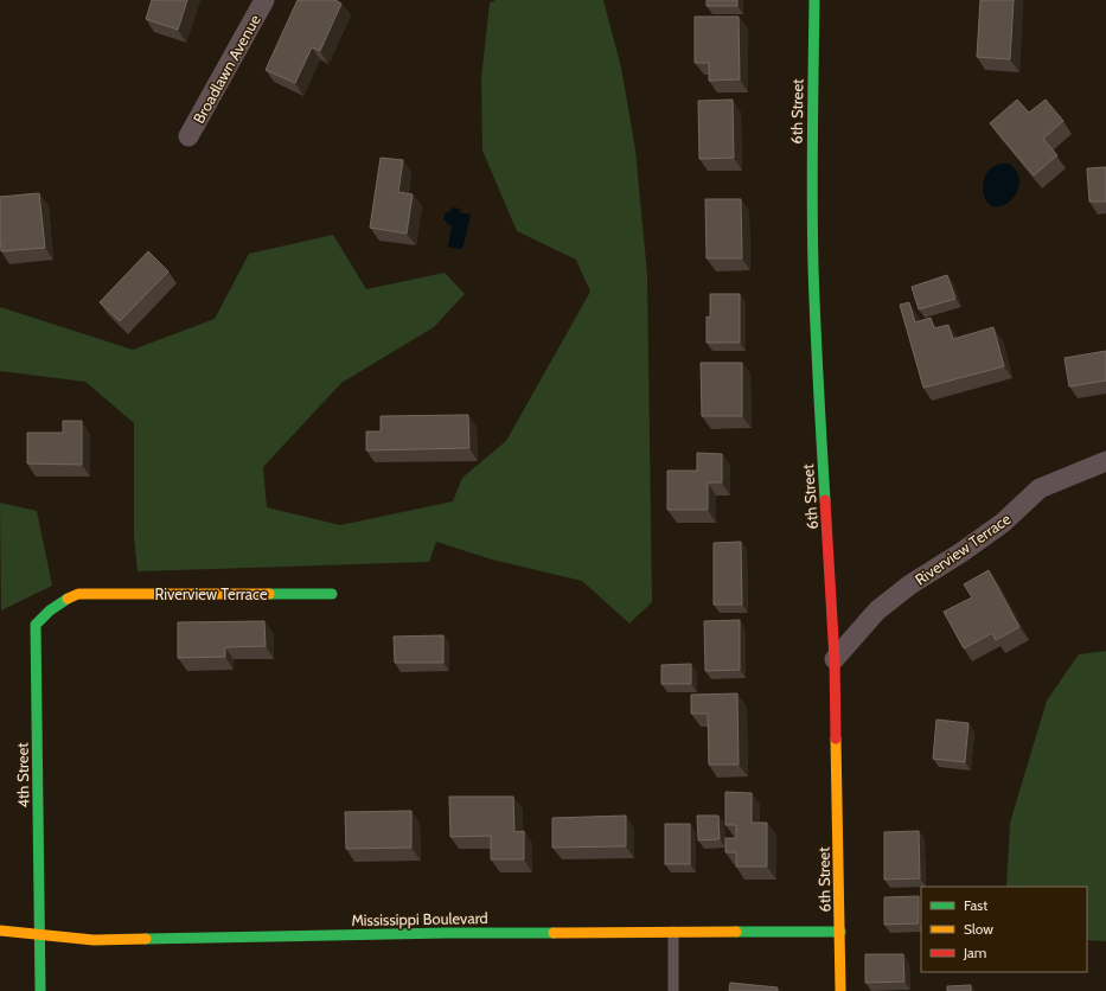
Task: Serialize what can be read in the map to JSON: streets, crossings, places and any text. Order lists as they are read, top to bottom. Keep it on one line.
{"streets":{"street":["Broadlawn Avenue","6th Street","Riverview Terrace","4th Street","Mississippi Boulevard"]},"crossings":[["6th Street","Riverview Terrace"],["6th Street","Mississippi Boulevard"],["Riverview Terrace","4th Street"],["4th Street","Mississippi Boulevard"]],"legend":["Fast","Slow","Jam"]}
